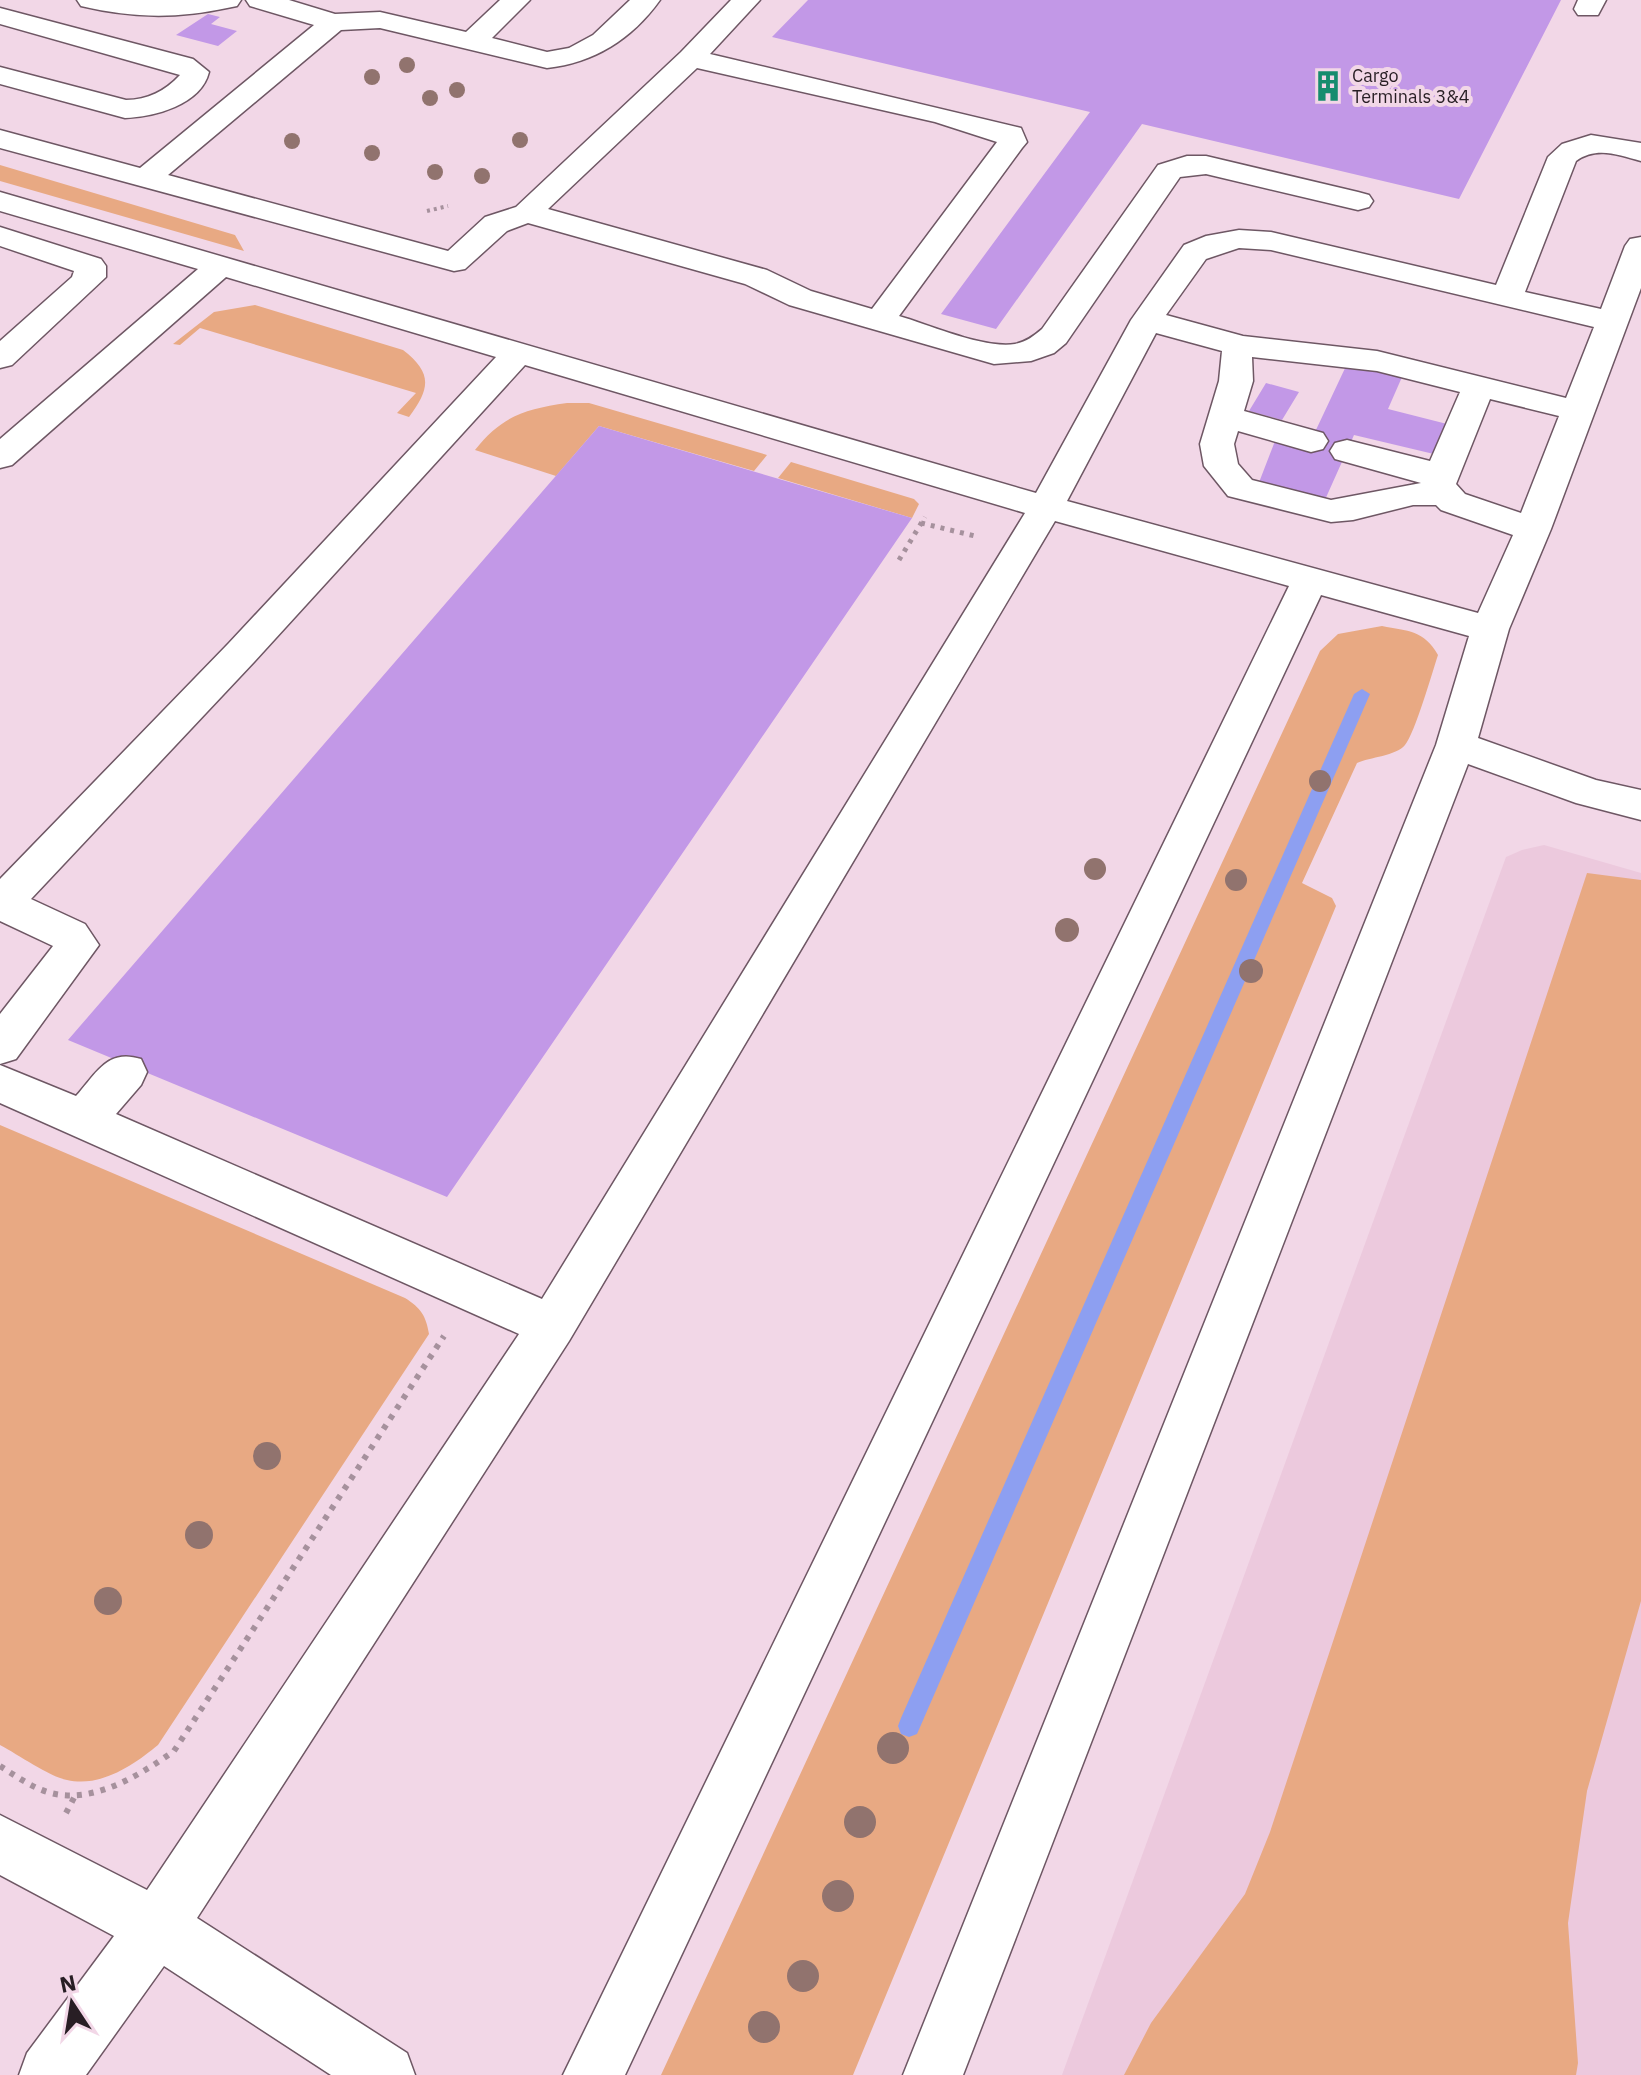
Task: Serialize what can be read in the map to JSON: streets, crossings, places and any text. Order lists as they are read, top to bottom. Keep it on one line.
{"places":{"building":["Cargo Terminals 3&4"]},"north":"top"}
